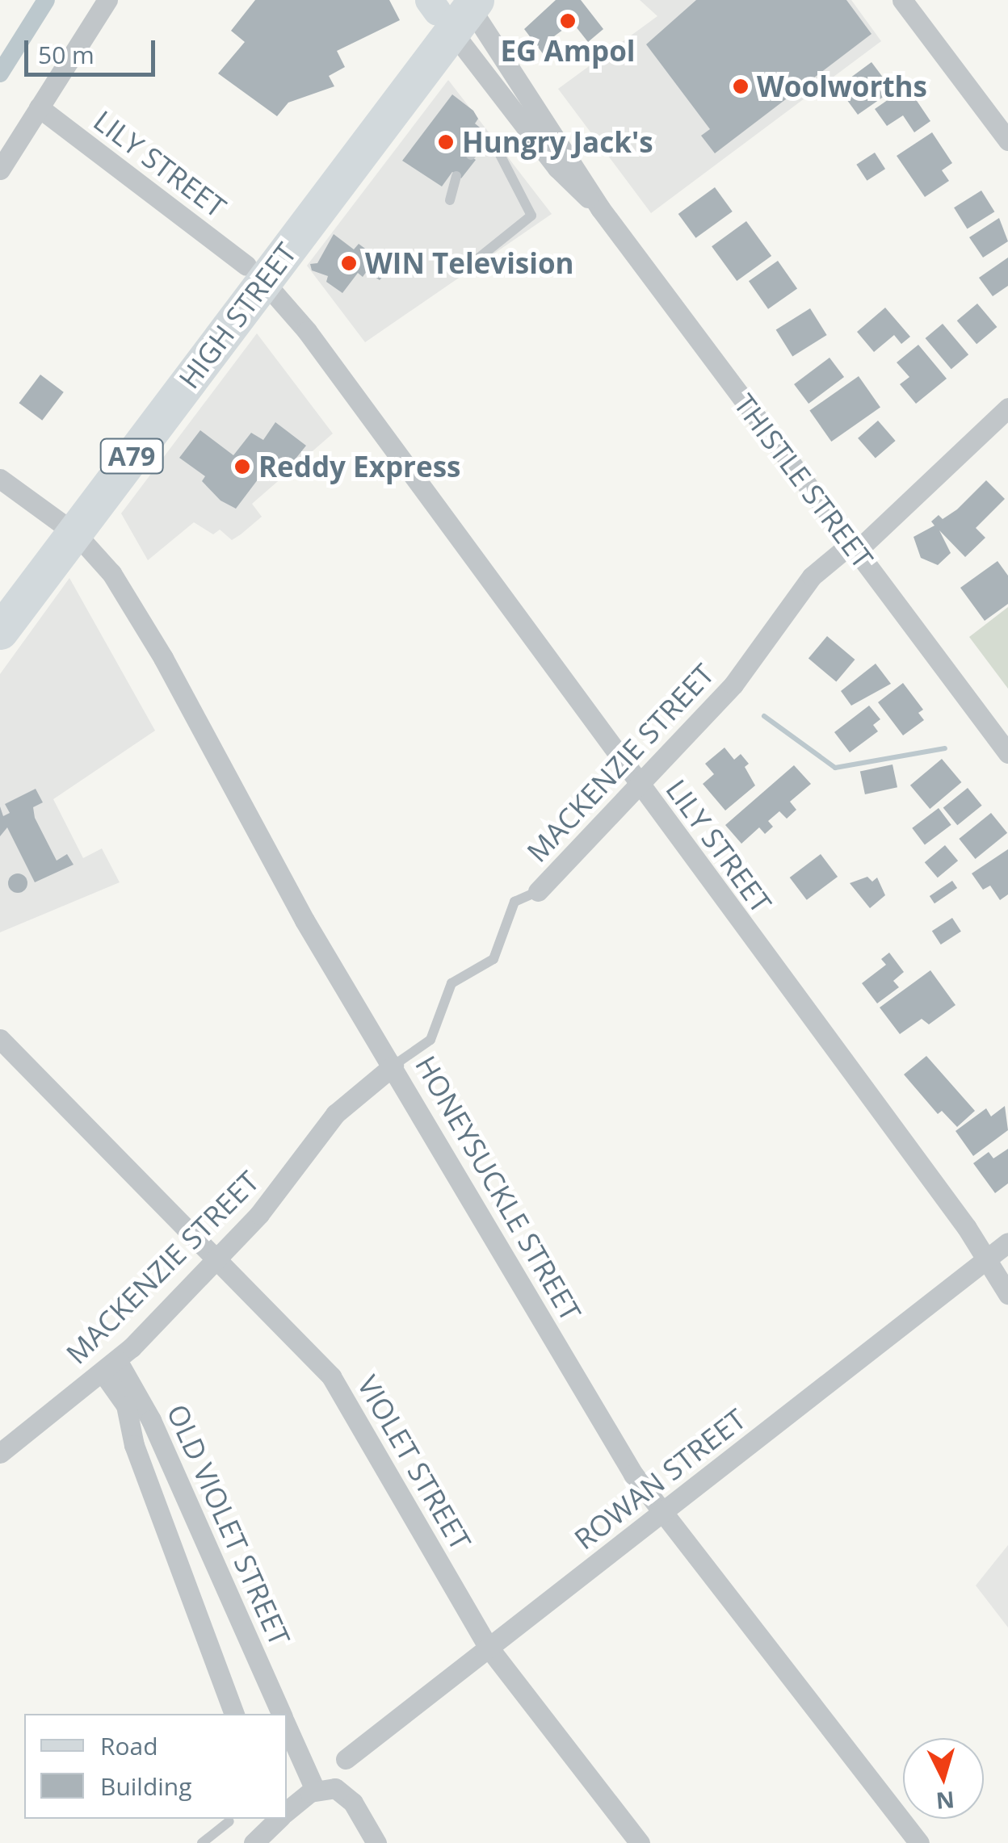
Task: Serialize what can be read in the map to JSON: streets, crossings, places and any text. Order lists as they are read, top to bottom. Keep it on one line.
{"streets":{"highway":["HIGH STREET","A79"],"street":["LILY STREET","THISTLE STREET","MACKENZIE STREET","HONEYSUCKLE STREET","VIOLET STREET","ROWAN STREET","OLD VIOLET STREET"]},"crossings":[["LILY STREET","HIGH STREET"],["LILY STREET","MACKENZIE STREET"],["LILY STREET","ROWAN STREET"],["HIGH STREET","THISTLE STREET"],["HIGH STREET","HONEYSUCKLE STREET"],["THISTLE STREET","MACKENZIE STREET"],["MACKENZIE STREET","HONEYSUCKLE STREET"],["MACKENZIE STREET","VIOLET STREET"],["MACKENZIE STREET","OLD VIOLET STREET"],["HONEYSUCKLE STREET","ROWAN STREET"],["VIOLET STREET","ROWAN STREET"]],"places":["EG Ampol","Woolworths","Hungry Jack's","WIN Television","Reddy Express"],"legend":["Road","Building"],"scale_bar":"50 m","north":"bottom"}
